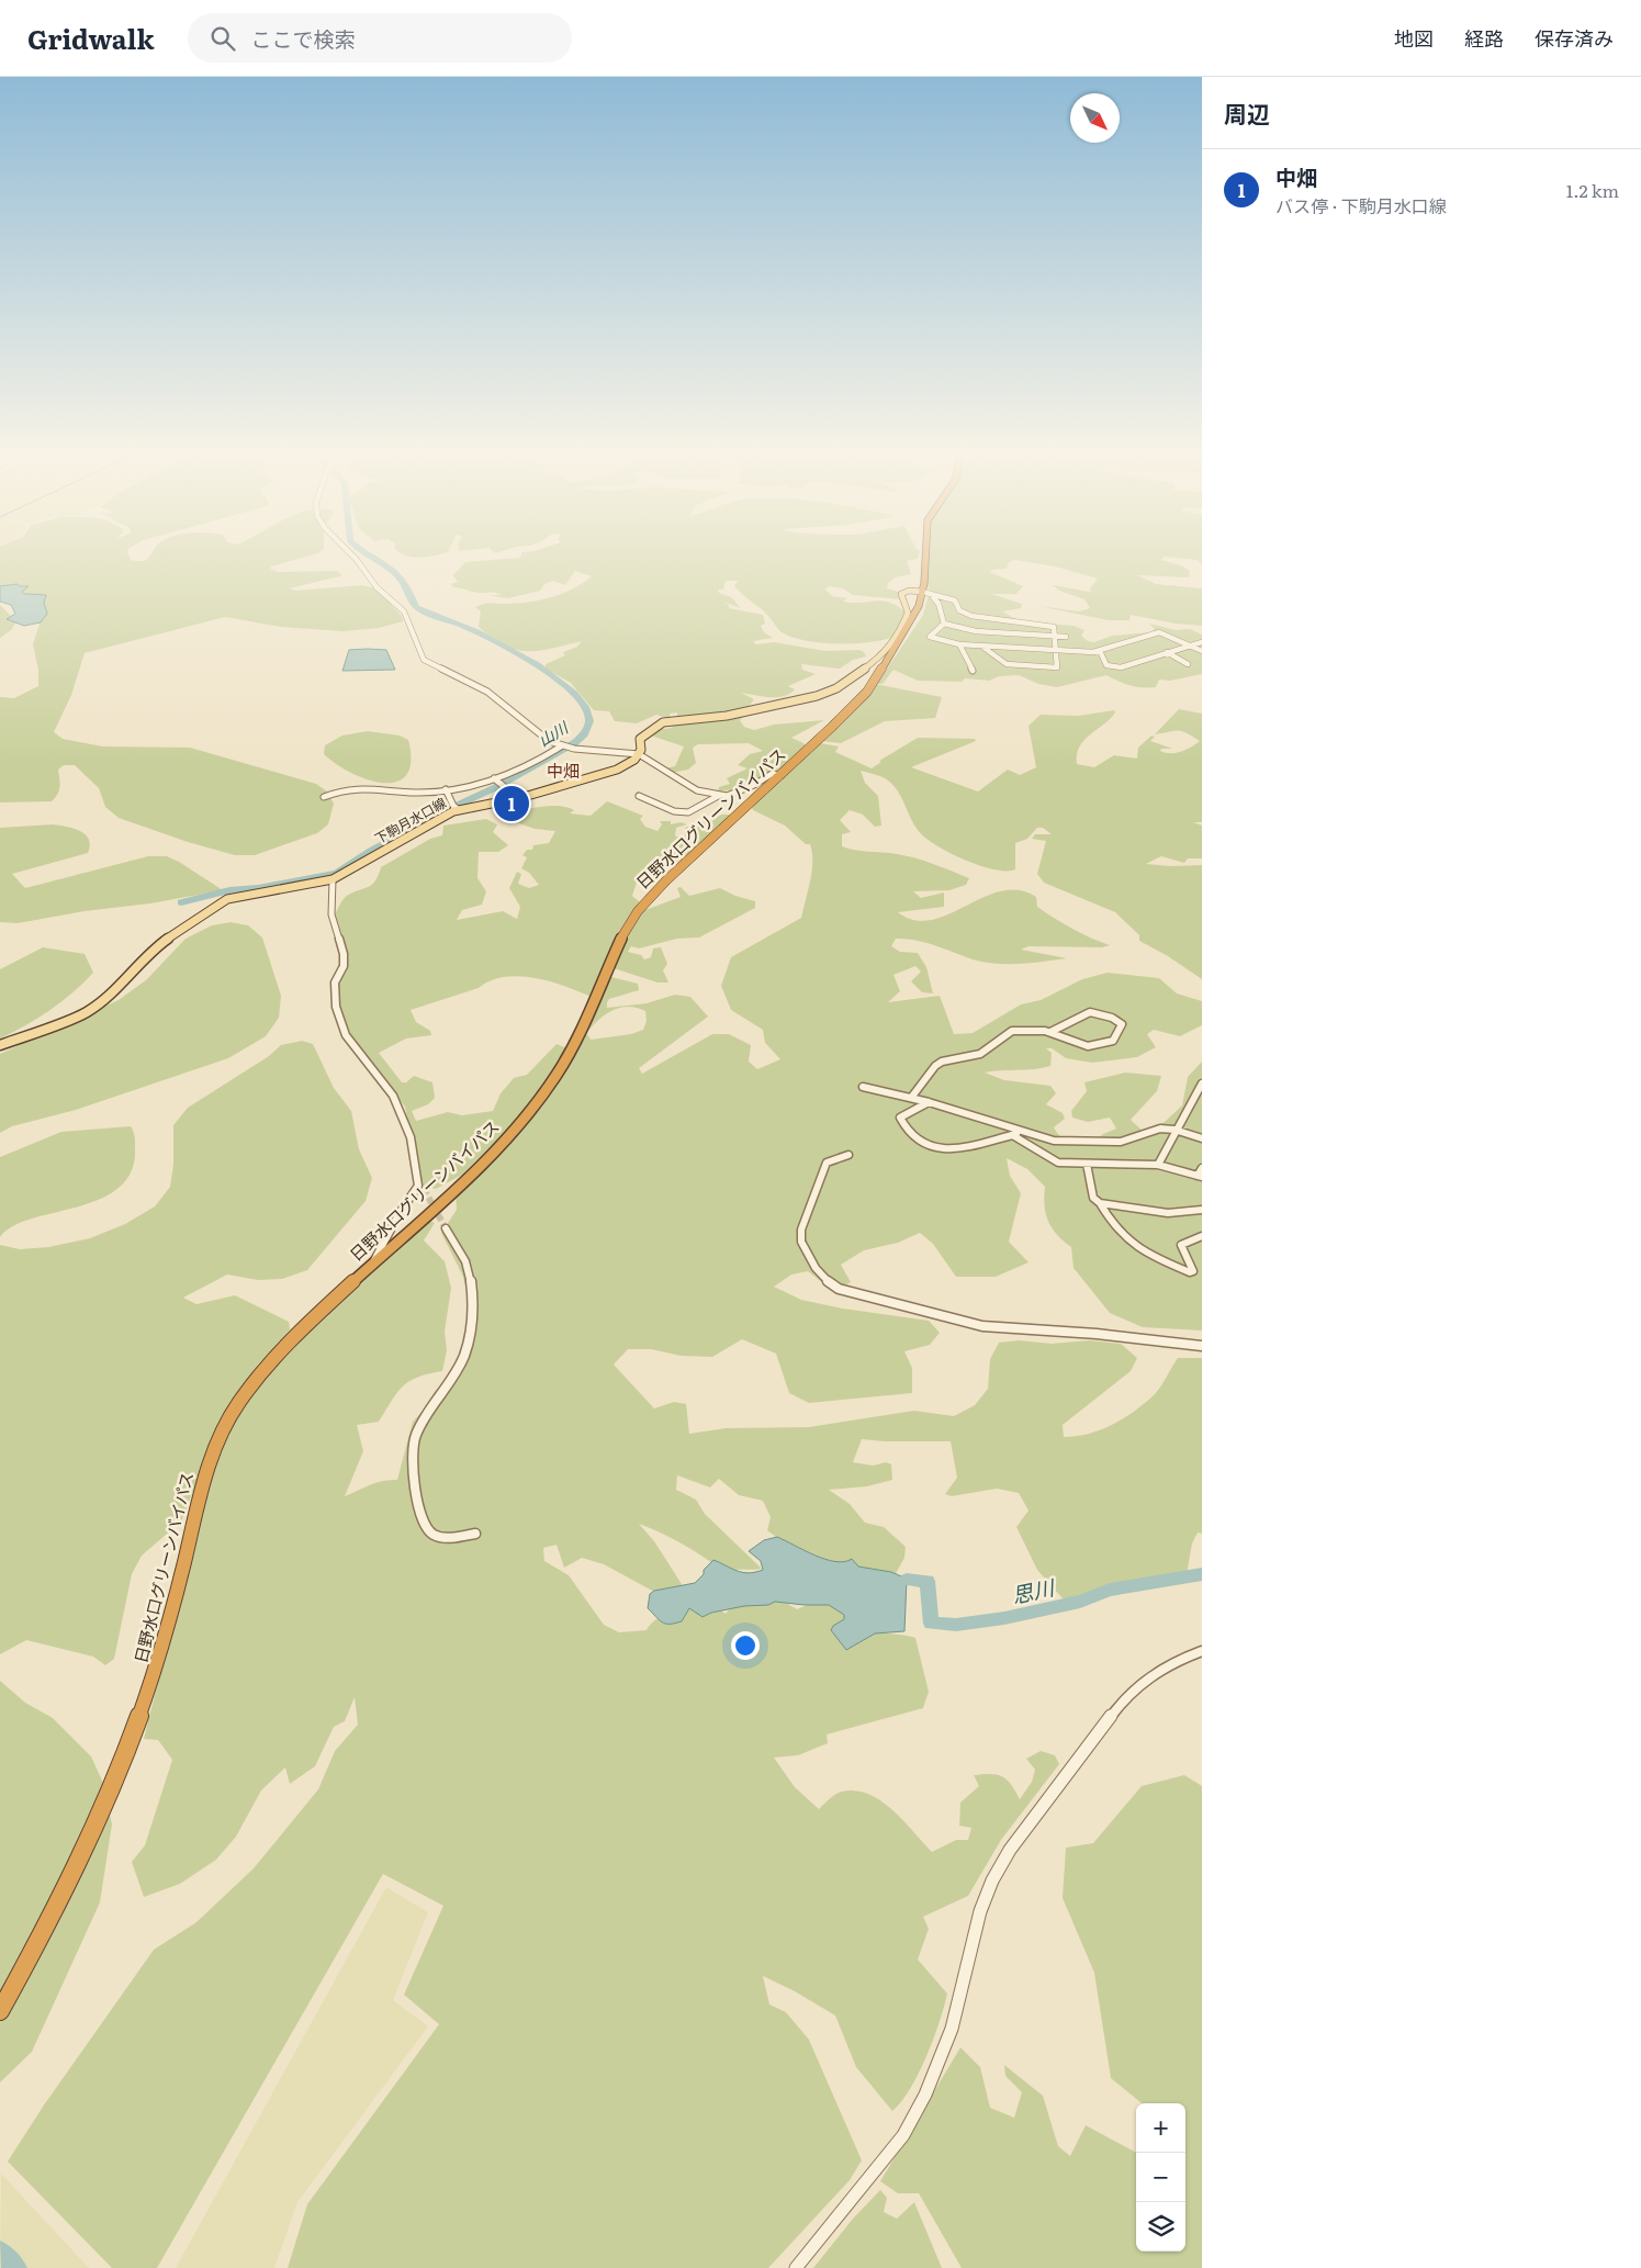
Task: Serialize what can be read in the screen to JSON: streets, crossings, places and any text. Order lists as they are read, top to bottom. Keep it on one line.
{"streets":{"highway":["日野水口グリーンバイパス"],"main road":["下駒月水口線"]},"districts":["中畑"],"water":["山川","思川"],"north":"bottom right","page":{"header":"Gridwalk","search":"ここで検索","nav":["地図","経路","保存済み"],"heading":"周辺","list":[{"mark":"1","name":"中畑","note":"バス停 · 下駒月水口線","value":"1.2 km"}],"pins":"1","map_buttons":["+","−"]}}
